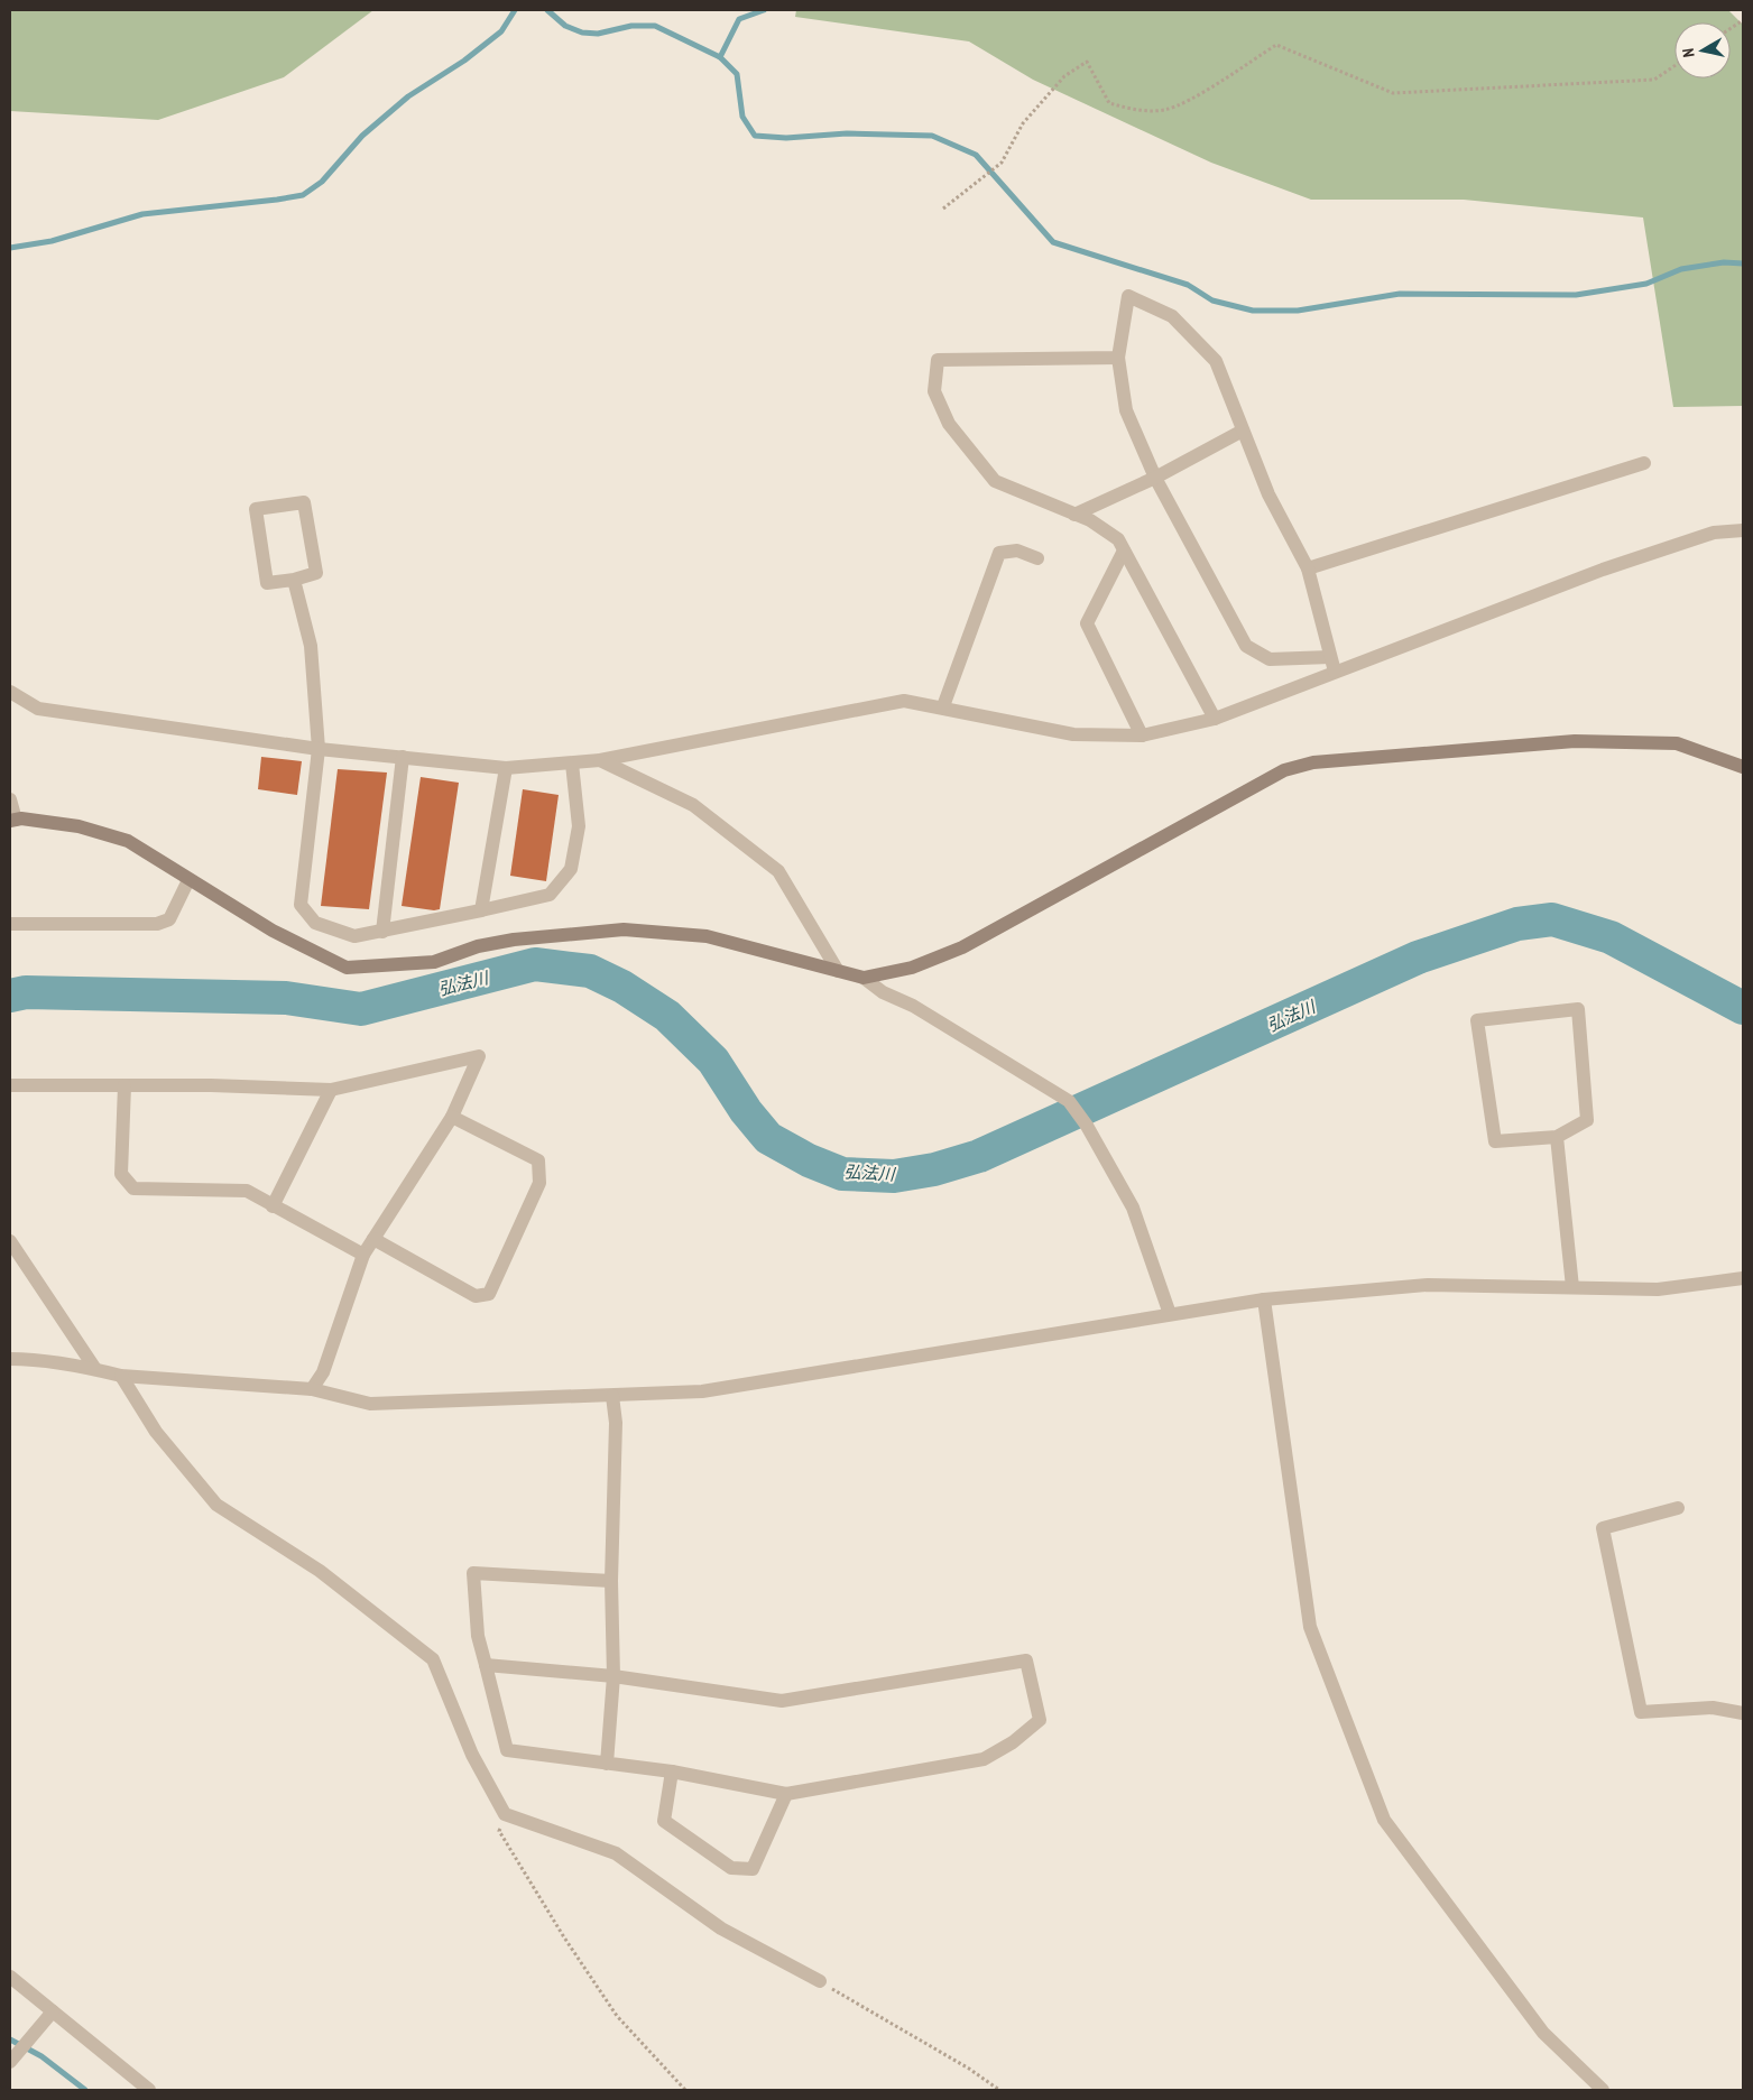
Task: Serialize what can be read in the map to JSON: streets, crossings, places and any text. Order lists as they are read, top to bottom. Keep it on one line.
{"water":["弘法川"],"north":"left"}
